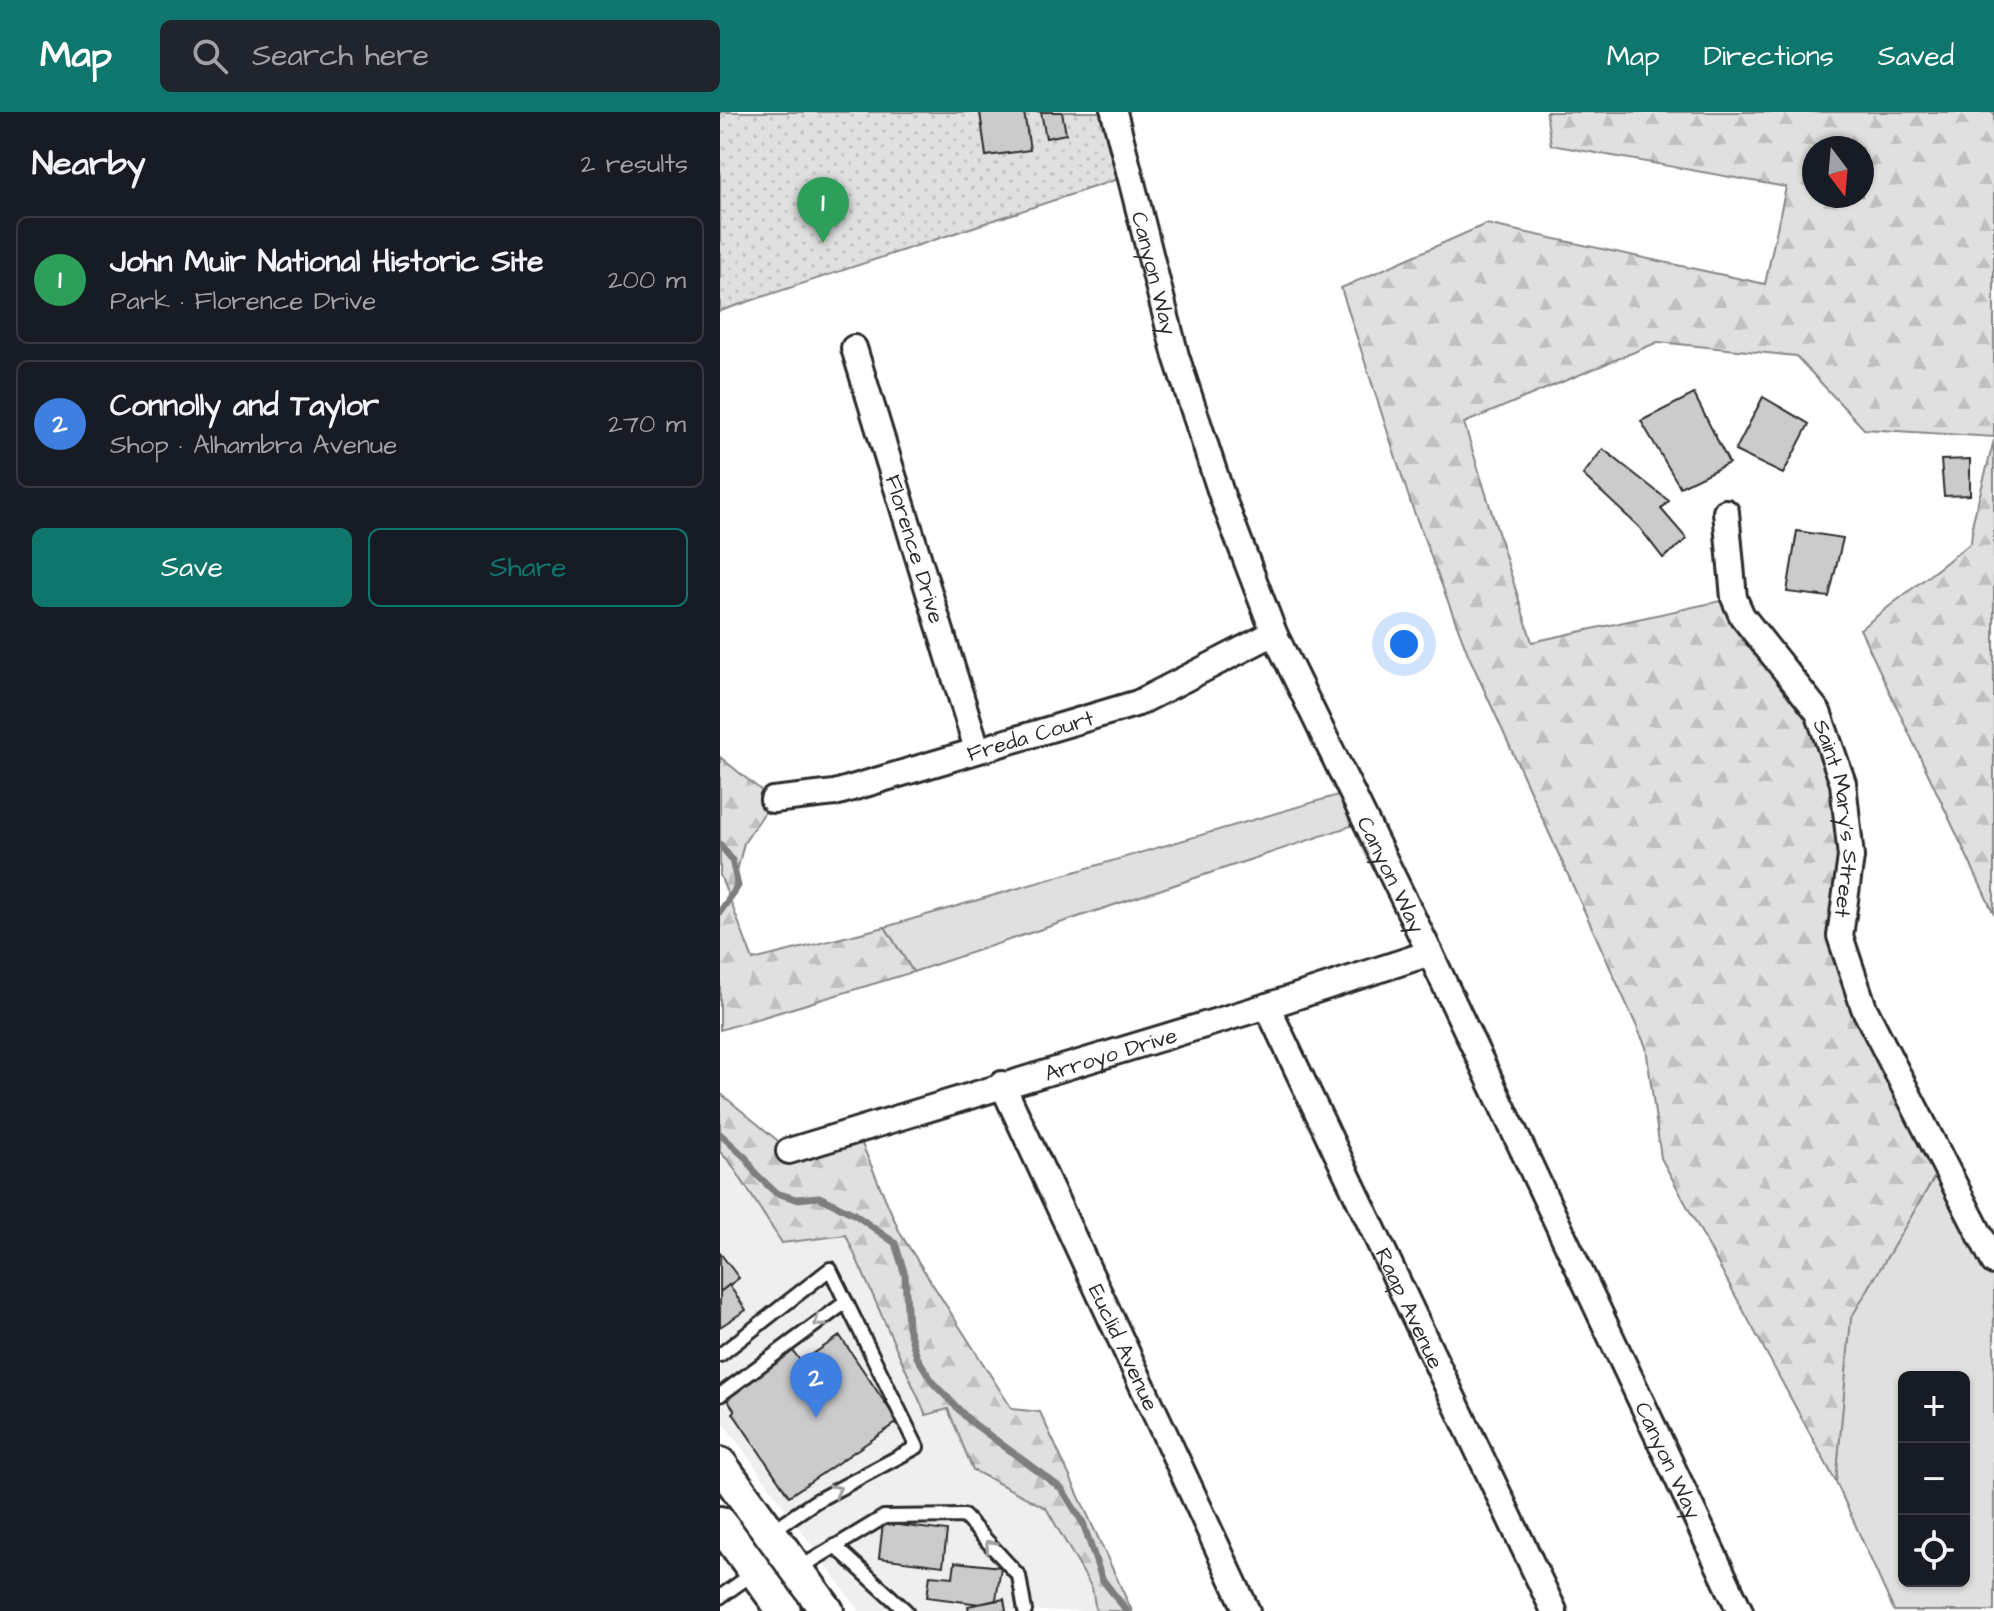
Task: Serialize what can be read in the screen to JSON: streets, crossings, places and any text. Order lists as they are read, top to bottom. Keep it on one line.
{"streets":{"street":["Canyon Way","Florence Drive","Freda Court","Saint Mary's Street","Arroyo Drive","Raap Avenue","Euclid Avenue"]},"crossings":[["Canyon Way","Freda Court"],["Canyon Way","Arroyo Drive"],["Florence Drive","Freda Court"],["Arroyo Drive","Raap Avenue"],["Arroyo Drive","Euclid Avenue"]],"north":"bottom","page":{"header":"Map","search":"Search here","nav":["Map","Directions","Saved"],"heading":["Nearby","2 results"],"pins":["1","2"],"list":[{"mark":"1","name":"John Muir National Historic Site","note":"Park · Florence Drive","value":"200 m"},{"mark":"2","name":"Connolly and Taylor","note":"Shop · Alhambra Avenue","value":"270 m"}],"buttons":["Save","Share"],"map_buttons":["+","−"]}}
